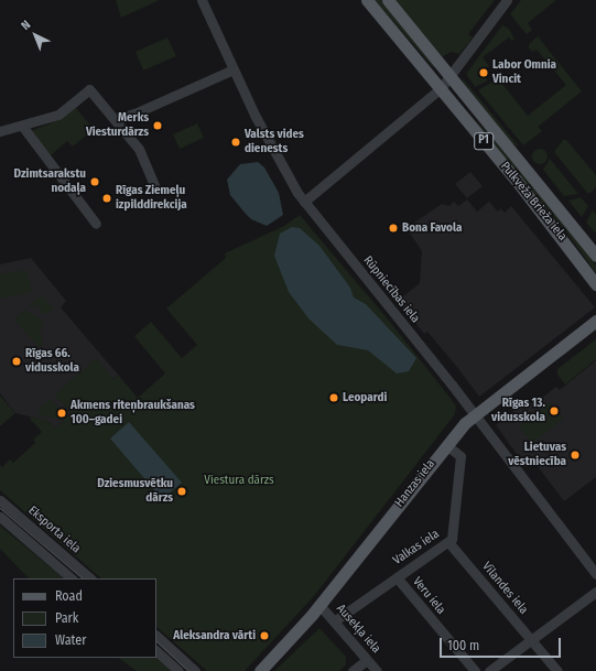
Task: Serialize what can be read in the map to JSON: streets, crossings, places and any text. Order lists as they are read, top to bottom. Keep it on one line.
{"streets":{"main road":["P1","Pulkveža Brieža iela","Hanzas iela"],"street":["Rūpniecības iela","Eksporta iela","Valkas iela","Vīlandes iela","Veru iela","Ausekļa iela"]},"crossings":[["Rūpniecības iela","Hanzas iela"],["Hanzas iela","Valkas iela"],["Hanzas iela","Ausekļa iela"],["Valkas iela","Vīlandes iela"],["Valkas iela","Veru iela"],["Valkas iela","Ausekļa iela"]],"parks":["Viestura dārzs"],"places":["Labor Omnia Vincit","Merks Viesturdārzs","Valsts vides dienests","Dzimtsarakstu nodaļa","Rīgas Ziemeļu izpilddirekcija","Bona Favola","Rīgas 66. vidusskola","Leopardi","Rīgas 13. vidusskola","Akmens riteņbraukšanas 100–gadei","Lietuvas vēstniecība","Dziesmusvētku dārzs","Aleksandra vārti"],"legend":["Road","Park","Water"],"scale_bar":"100 m","north":"top left"}
